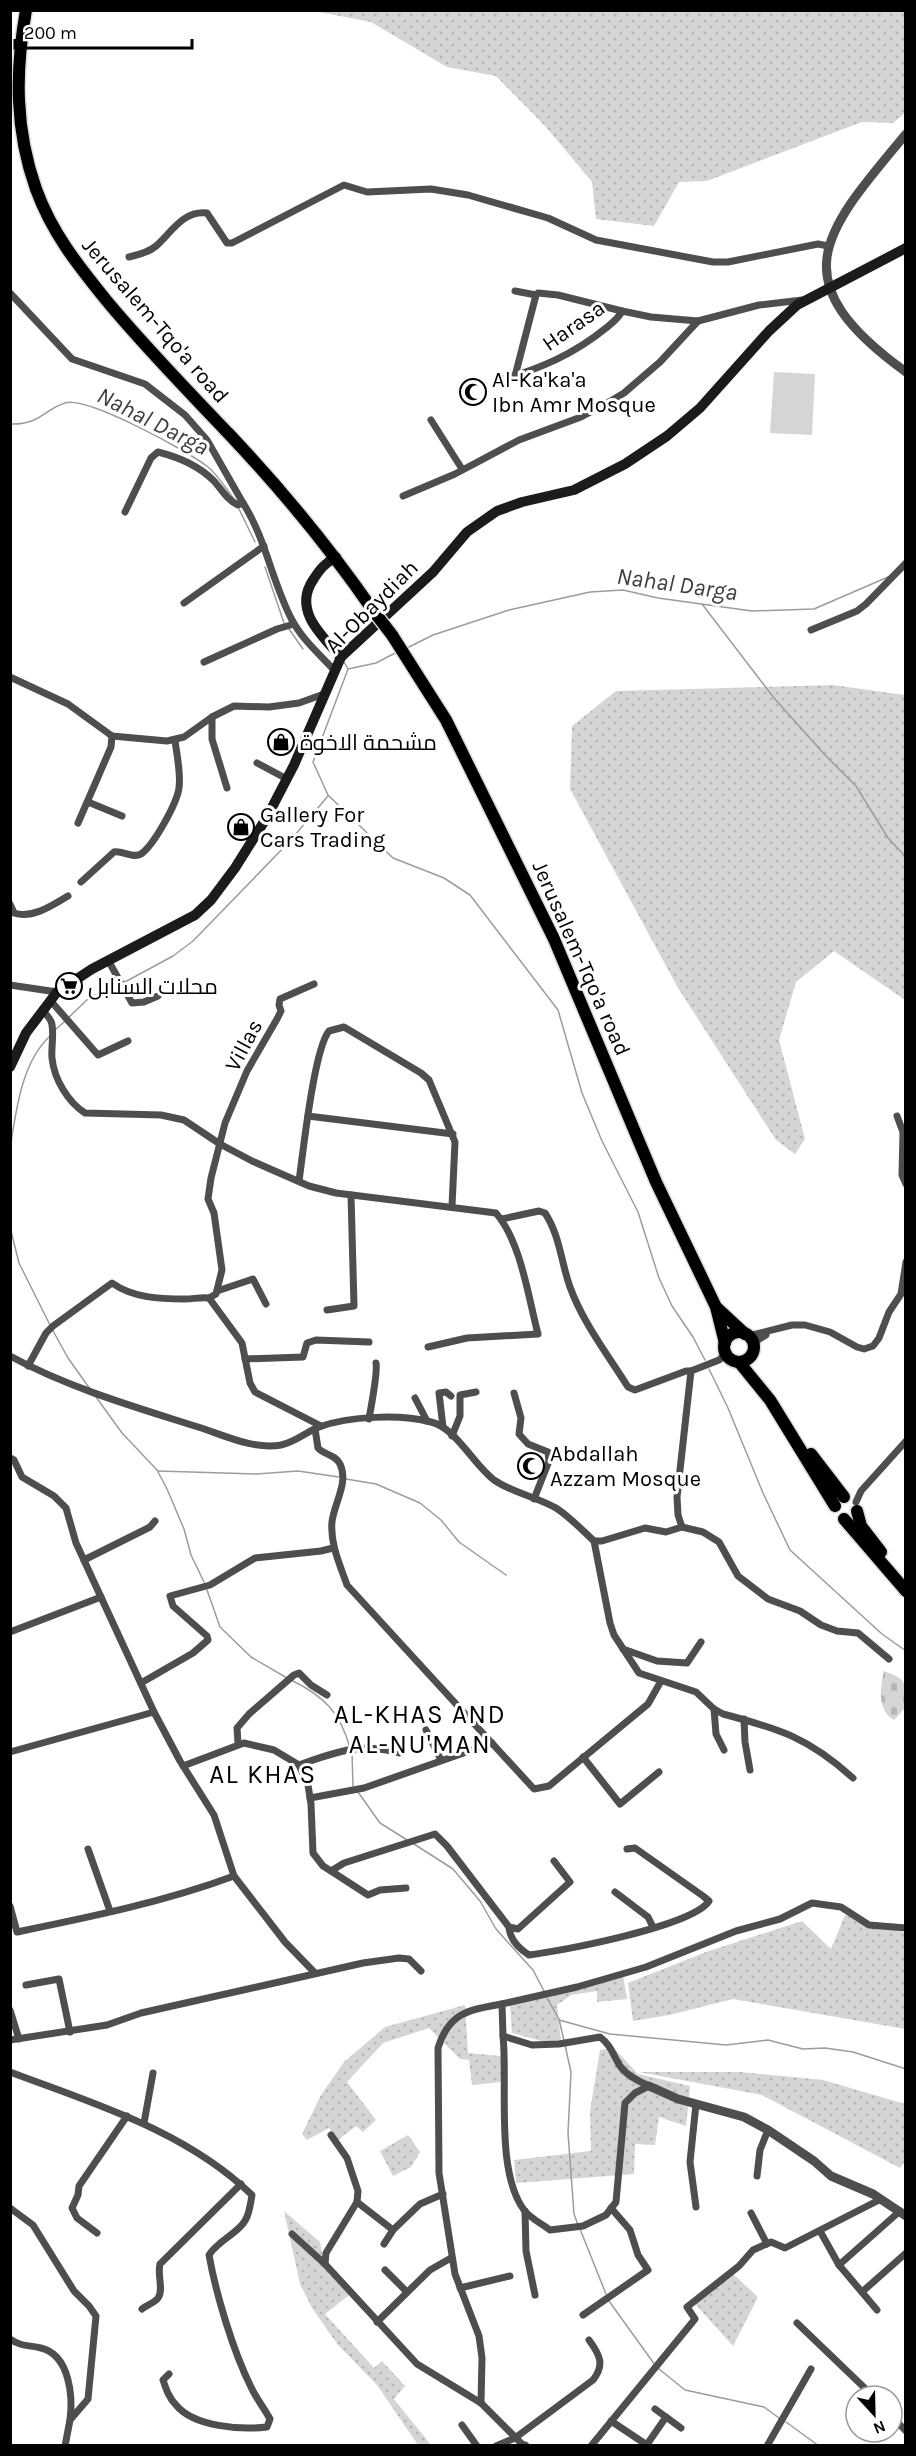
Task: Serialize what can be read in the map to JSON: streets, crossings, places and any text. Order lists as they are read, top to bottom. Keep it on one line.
{"streets":{"main road":["Jerusalem-Tqo'a road","Al-Obaydiah"],"street":["Harasa","Villas"]},"crossings":[["Harasa","Al-Obaydiah"]],"districts":["AL-KHAS AND AL-NU'MAN","AL KHAS"],"water":["Nahal Darga"],"places":{"mosque":["Al-Ka'ka'a Ibn Amr Mosque","Abdallah Azzam Mosque"],"shop":["مشحمة الاخوة","Gallery For Cars Trading"],"supermarket":["محلات السنابل"]},"scale_bar":"200 m","north":"bottom"}
